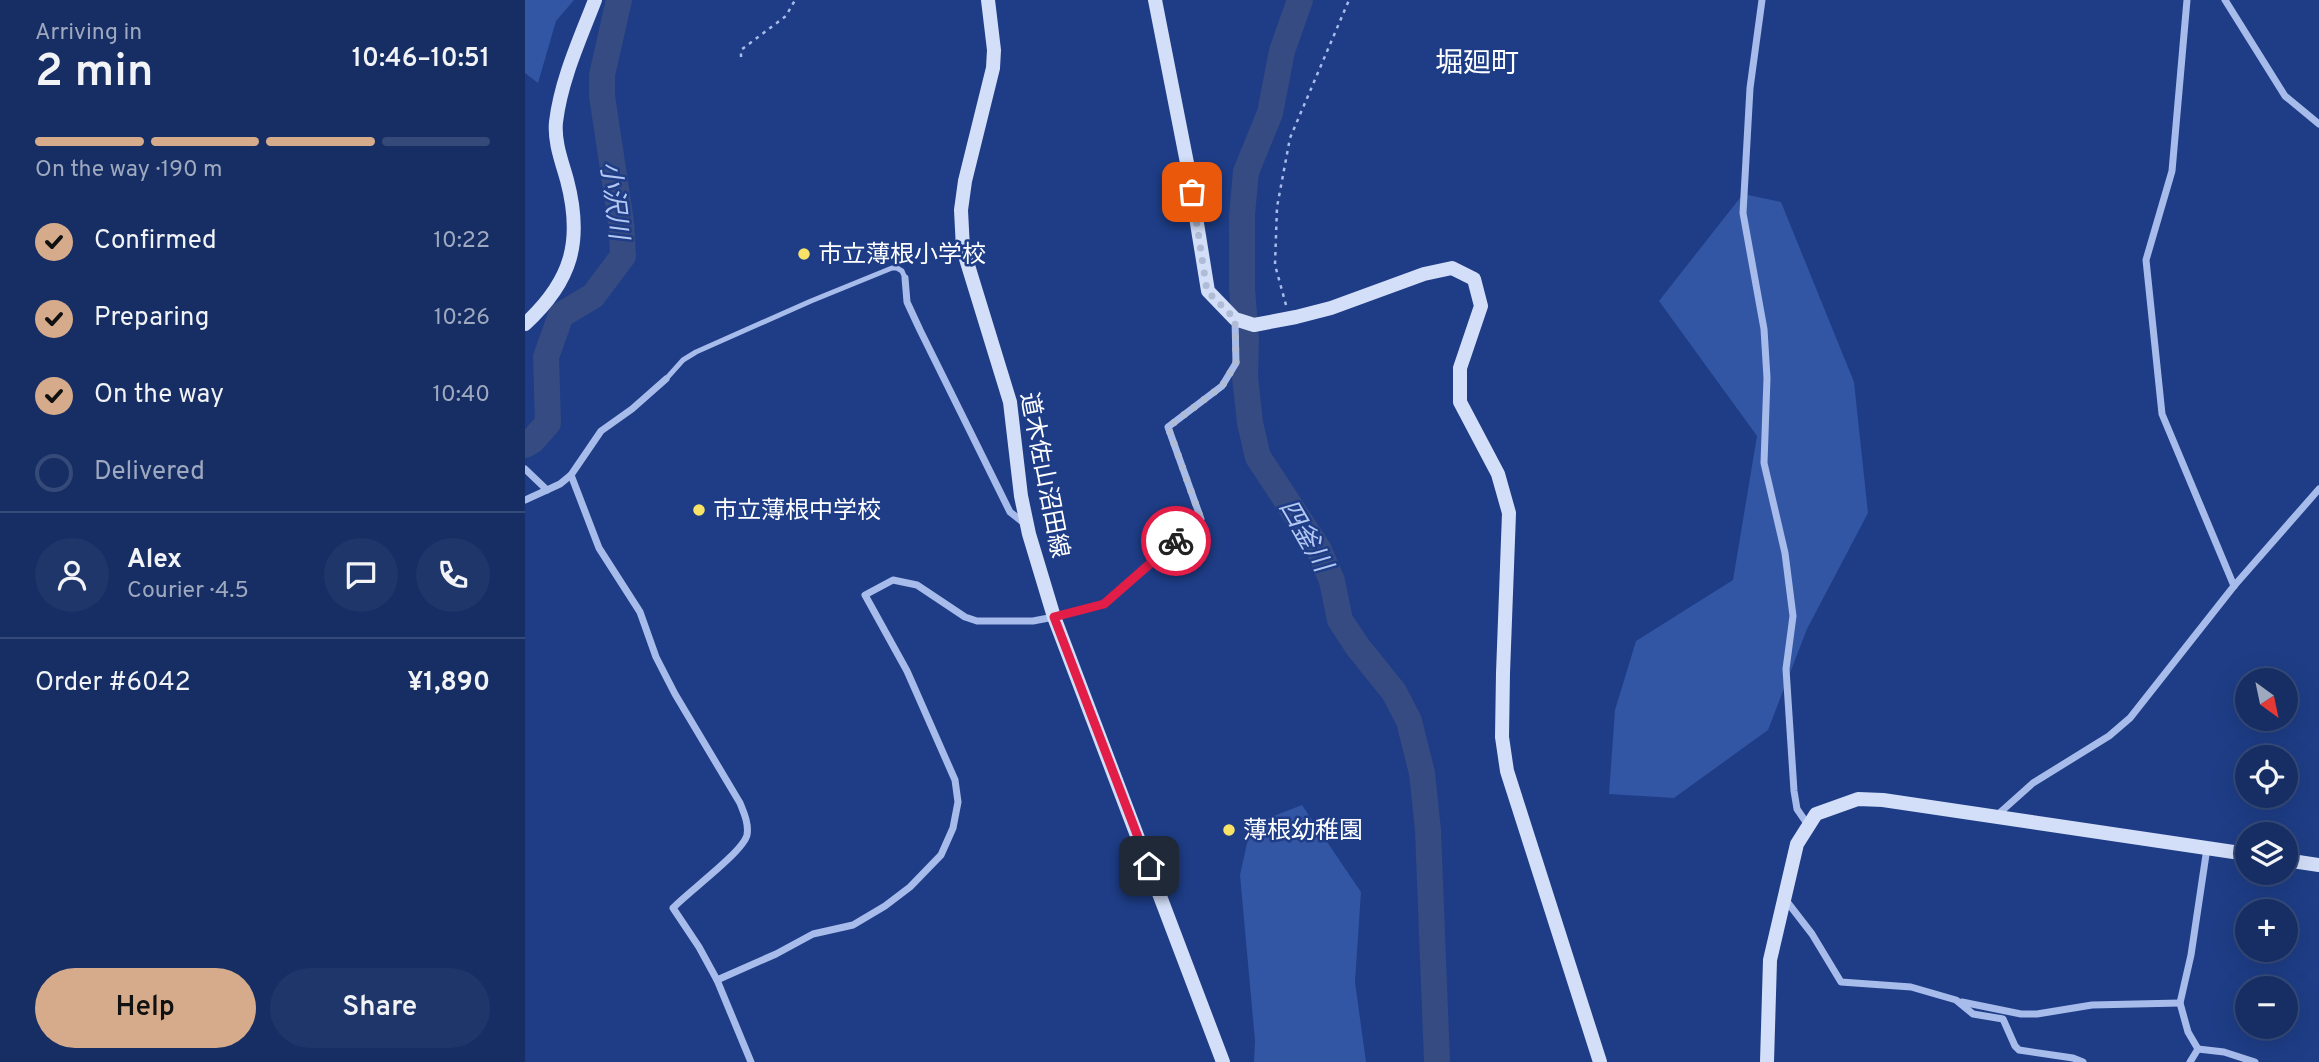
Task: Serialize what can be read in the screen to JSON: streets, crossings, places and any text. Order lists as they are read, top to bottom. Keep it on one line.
{"streets":{"street":["道木佐山沼田線"]},"districts":["堀廻町"],"water":["小沢川","四釜川"],"places":["市立薄根小学校","市立薄根中学校","薄根幼稚園"],"north":"bottom right","page":{"heading":["2 min","Arriving in","10:46–10:51"],"panel":["Alex","Courier · 4.5","Order #6042","¥1,890"],"bar":"On the way · 190 m","list":[["Confirmed","10:22"],["Preparing","10:26"],["On the way","10:40"],"Delivered"],"map_buttons":["+","−"],"buttons":["Help","Share"]}}
